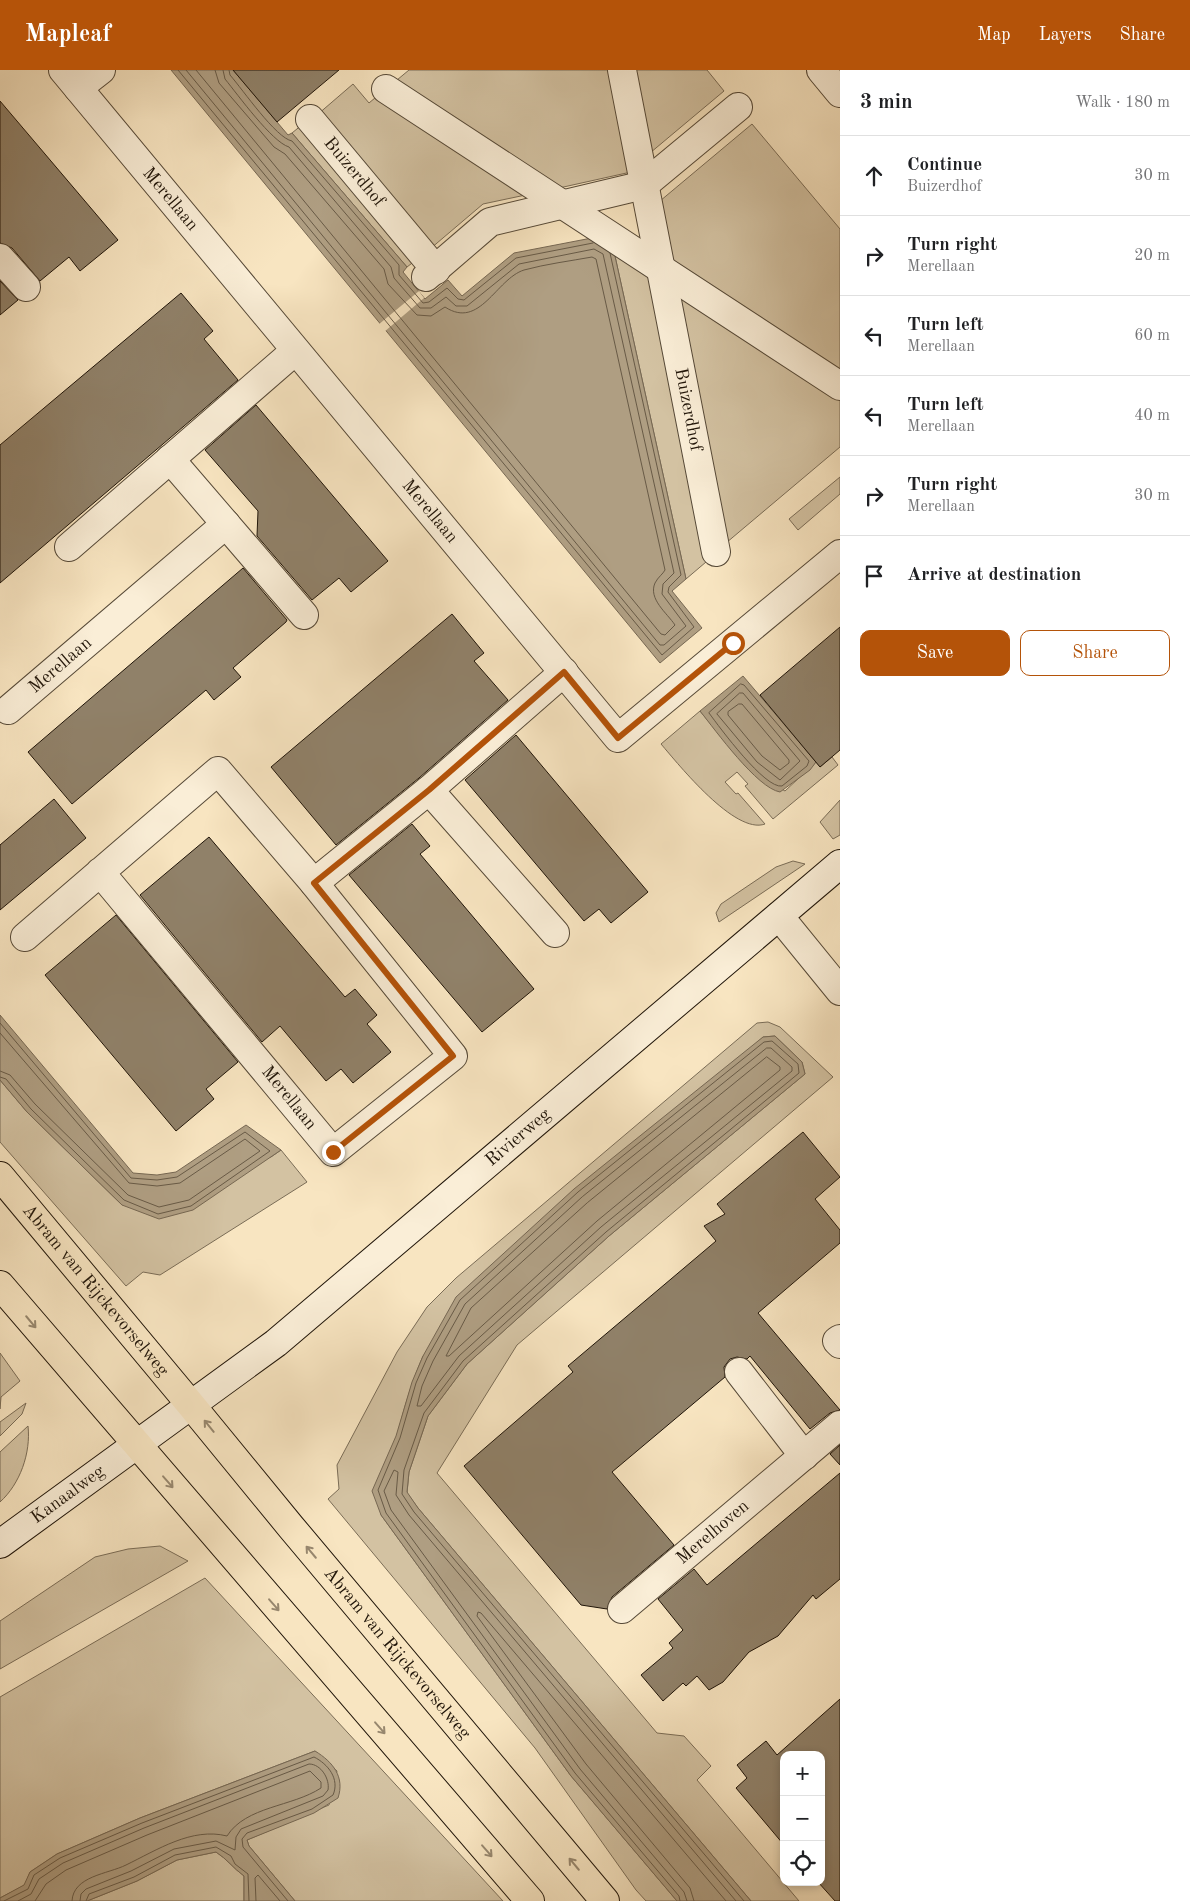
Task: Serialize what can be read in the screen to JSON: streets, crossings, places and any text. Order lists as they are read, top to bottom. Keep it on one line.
{"streets":{"main road":["Abram van Rijckevorselweg"],"street":["Buizerdhof","Merellaan","Rivierweg","Kanaalweg","Merelhoven"]},"crossings":[["Rivierweg","Abram van Rijckevorselweg"]],"page":{"header":"Mapleaf","nav":["Map","Layers","Share"],"heading":["3 min","Walk · 180 m"],"list":[["Continue","Buizerdhof","30 m"],["Turn right","Merellaan","20 m"],["Turn left","Merellaan","60 m"],["Turn left","Merellaan","40 m"],["Turn right","Merellaan","30 m"],"Arrive at destination"],"buttons":["Save","Share"],"map_buttons":["+","−"]}}
